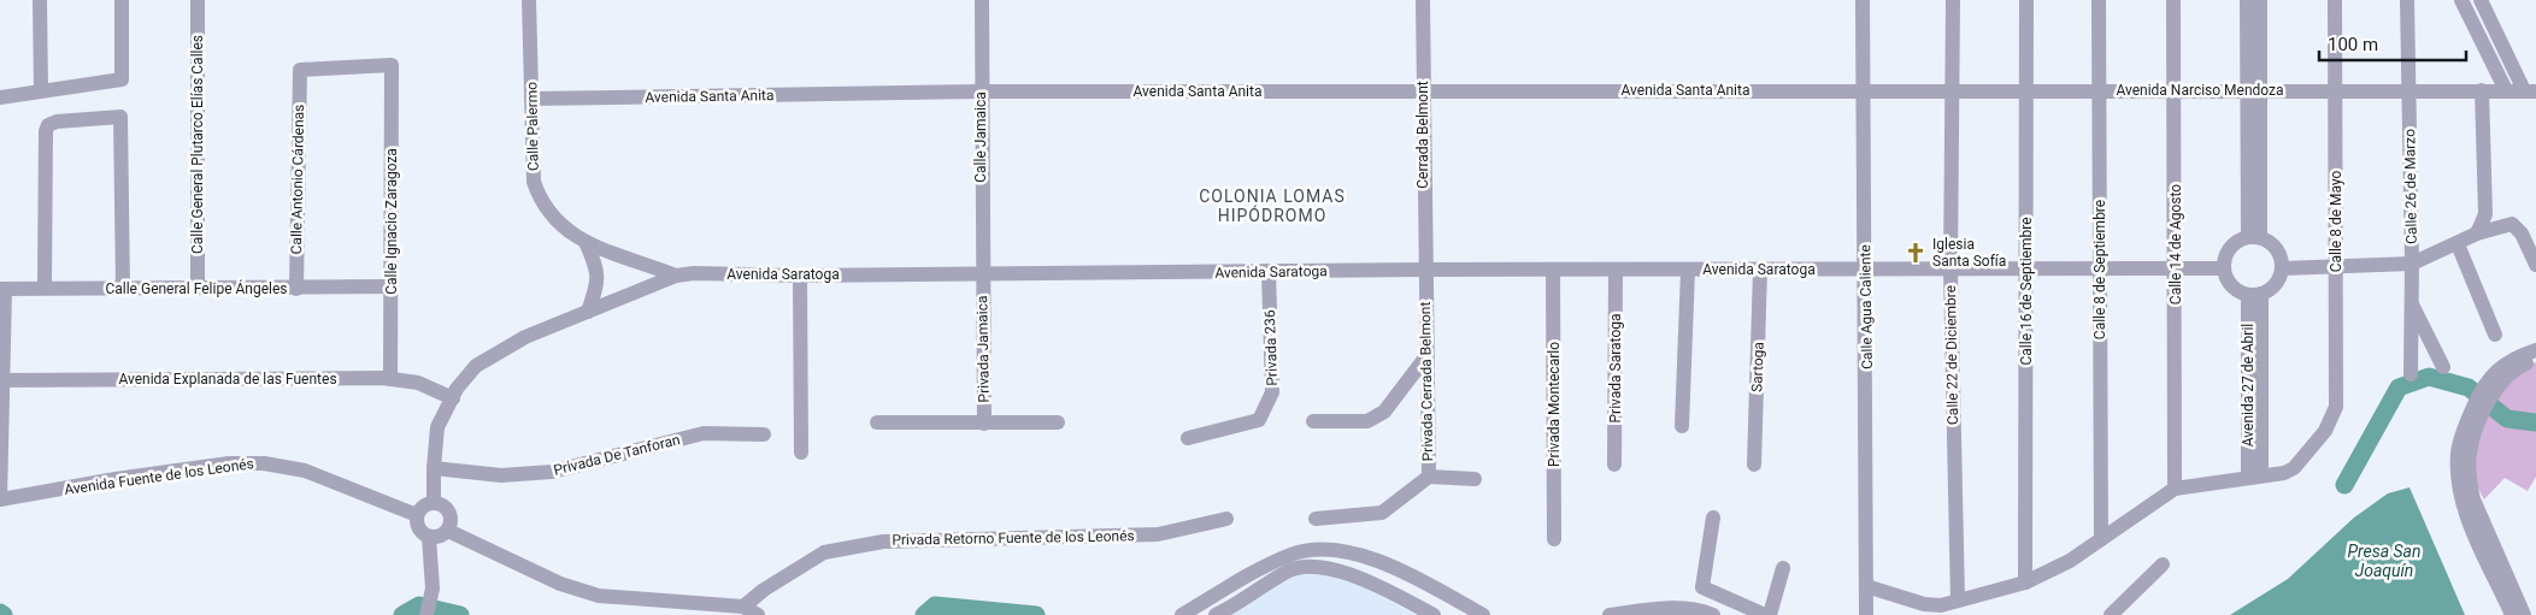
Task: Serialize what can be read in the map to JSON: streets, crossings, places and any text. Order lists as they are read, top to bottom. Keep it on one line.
{"streets":{"street":["Avenida Santa Anita","Avenida Narciso Mendoza","Calle Palermo","Cerrada Belmont","Calle Jamaica","Calle General Plutarco Elías Calles","Calle Antonio Cárdenas","Calle 26 de Marzo","Calle Ignacio Zaragoza","Calle 8 de Mayo","Calle 14 de Agosto","Avenida Saratoga","Calle 8 de Septiembre","Calle General Felipe Ángeles","Calle 16 de Septiembre","Calle Agua Caliente","Privada 236","Privada Jamaica","Calle 22 de Diciembre","Sartoga","Privada Saratoga","Avenida Explanada de las Fuentes","Privada Cerrada Belmont","Avenida 27 de Abril","Privada Montecarlo","Privada De Tanforan","Avenida Fuente de los Leonés","Privada Retorno Fuente de los Leonés"]},"crossings":[["Avenida Santa Anita","Avenida Narciso Mendoza"],["Avenida Santa Anita","Calle Palermo"],["Avenida Santa Anita","Cerrada Belmont"],["Avenida Santa Anita","Calle Jamaica"],["Avenida Santa Anita","Calle Agua Caliente"],["Avenida Narciso Mendoza","Calle 26 de Marzo"],["Avenida Narciso Mendoza","Calle 8 de Mayo"],["Avenida Narciso Mendoza","Calle 14 de Agosto"],["Avenida Narciso Mendoza","Calle 8 de Septiembre"],["Avenida Narciso Mendoza","Calle 16 de Septiembre"],["Avenida Narciso Mendoza","Calle Agua Caliente"],["Avenida Narciso Mendoza","Calle 22 de Diciembre"],["Calle Palermo","Avenida Saratoga"],["Cerrada Belmont","Avenida Saratoga"],["Cerrada Belmont","Privada Cerrada Belmont"],["Calle Jamaica","Avenida Saratoga"],["Calle Jamaica","Privada Jamaica"],["Calle General Plutarco Elías Calles","Calle General Felipe Ángeles"],["Calle Antonio Cárdenas","Calle Ignacio Zaragoza"],["Calle Antonio Cárdenas","Calle General Felipe Ángeles"],["Calle Ignacio Zaragoza","Calle General Felipe Ángeles"],["Calle Ignacio Zaragoza","Avenida Explanada de las Fuentes"],["Calle 8 de Mayo","Calle 14 de Agosto"],["Calle 8 de Mayo","Avenida 27 de Abril"],["Calle 14 de Agosto","Avenida Saratoga"],["Avenida Saratoga","Calle 8 de Septiembre"],["Avenida Saratoga","Calle 16 de Septiembre"],["Avenida Saratoga","Calle Agua Caliente"],["Avenida Saratoga","Privada 236"],["Avenida Saratoga","Privada Jamaica"],["Avenida Saratoga","Calle 22 de Diciembre"],["Avenida Saratoga","Sartoga"],["Avenida Saratoga","Privada Saratoga"],["Avenida Saratoga","Privada Cerrada Belmont"],["Avenida Saratoga","Avenida 27 de Abril"],["Avenida Saratoga","Privada Montecarlo"]],"districts":["COLONIA LOMAS HIPÓDROMO"],"water":["Presa San Joaquín"],"places":{"church":["Iglesia Santa Sofía"]},"scale_bar":"100 m"}
